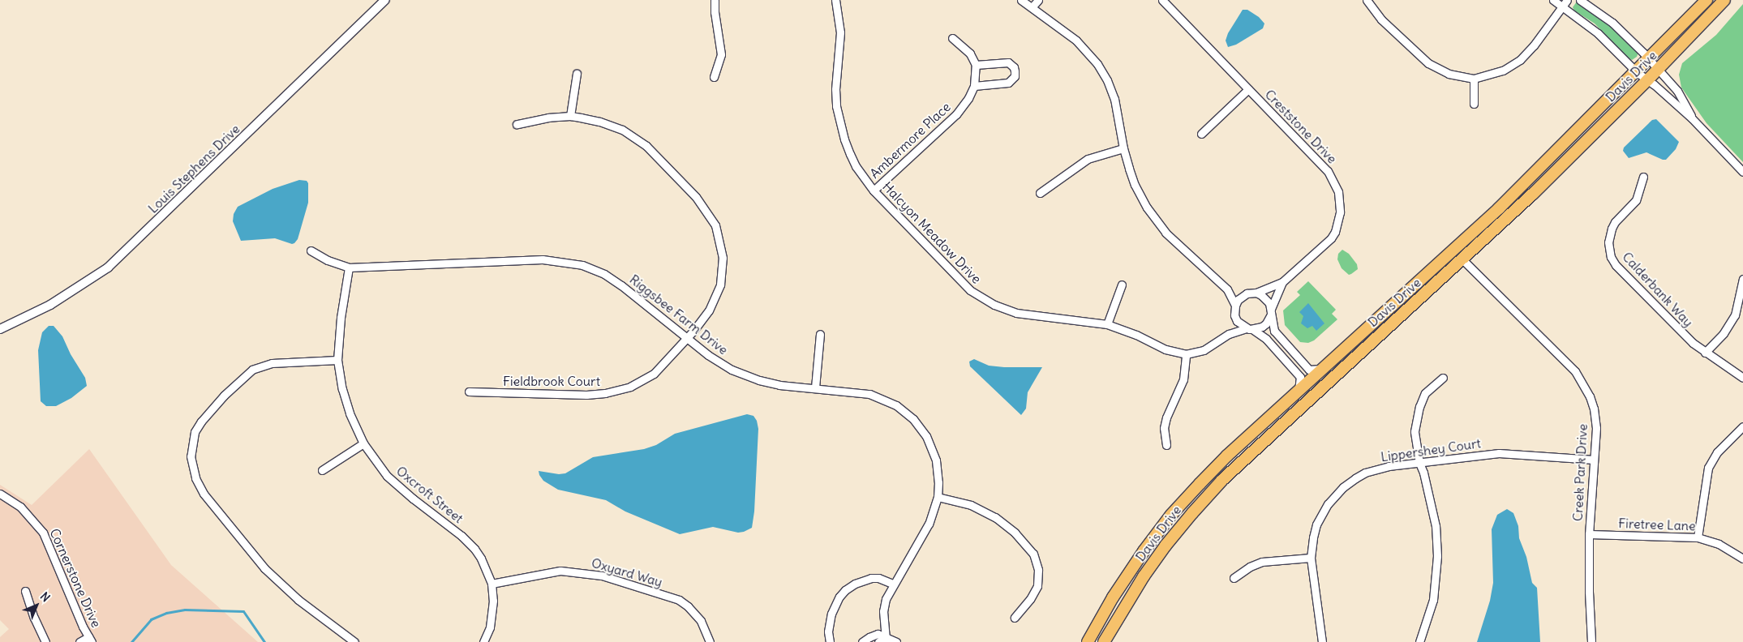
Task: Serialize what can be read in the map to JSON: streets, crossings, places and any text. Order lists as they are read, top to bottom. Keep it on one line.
{"streets":{"main road":["Davis Drive"],"street":["Creststone Drive","Ambermore Place","Louis Stephens Drive","Halcyon Meadow Drive","Calderbank Way","Riggsbee Farm Drive","Fieldbrook Court","Lippershey Court","Creek Park Drive","Oxcroft Street","Firetree Lane","Oxyard Way","Cornerstone Drive"]},"crossings":[["Davis Drive","Creek Park Drive"],["Creststone Drive","Halcyon Meadow Drive"],["Ambermore Place","Halcyon Meadow Drive"],["Riggsbee Farm Drive","Fieldbrook Court"],["Riggsbee Farm Drive","Oxcroft Street"],["Lippershey Court","Creek Park Drive"],["Creek Park Drive","Firetree Lane"],["Oxcroft Street","Oxyard Way"]],"north":"top right"}
